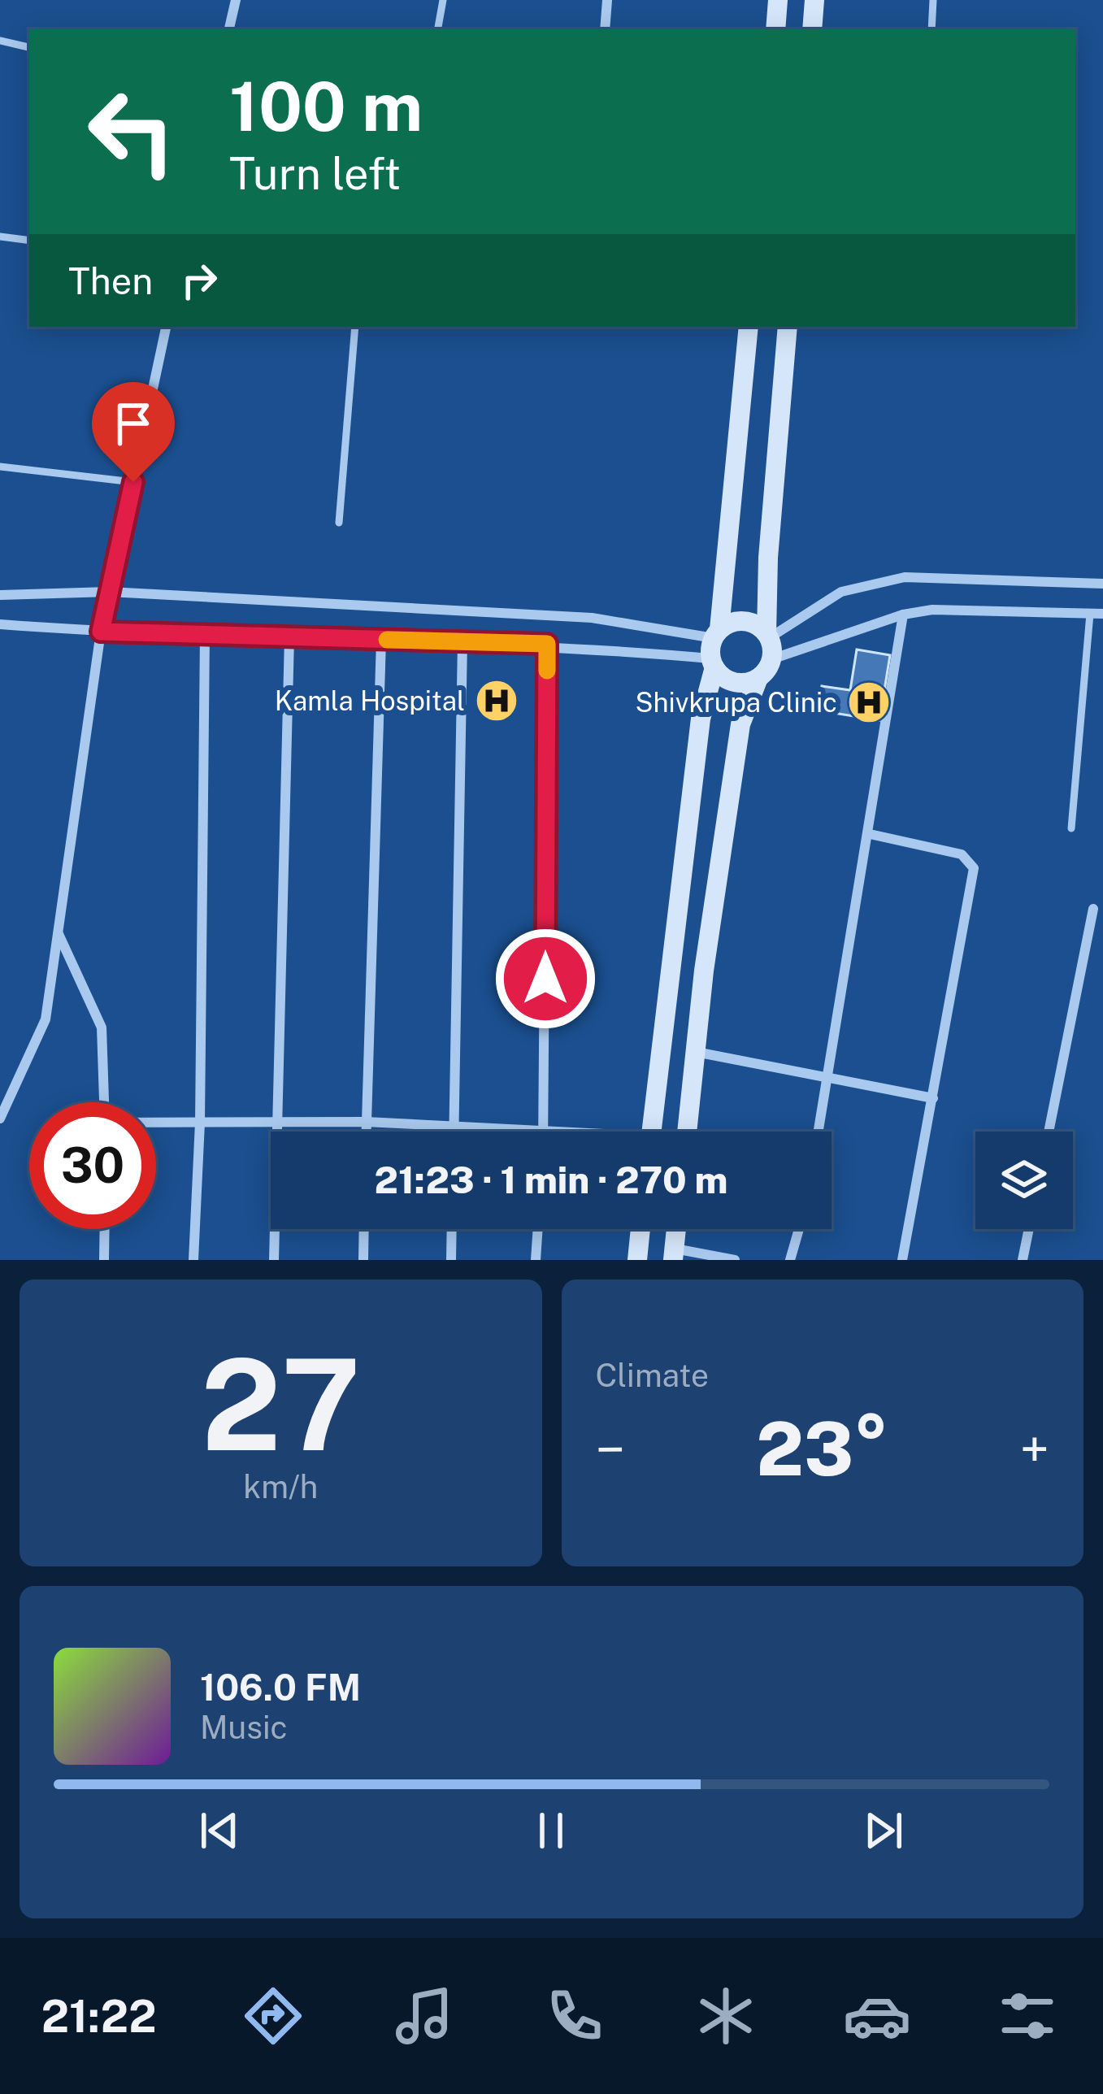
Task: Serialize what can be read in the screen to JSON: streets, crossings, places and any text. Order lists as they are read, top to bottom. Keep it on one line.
{"places":{"hospital":["Kamla Hospital","Shivkrupa Clinic"]},"page":{"turn":["100 m","Turn left"],"then":"Then","limit":"30","trip":"21:23 · 1 min · 270 m","tile":[["27","km/h"],"Climate"],"heat":["−","23°","+"],"song":["106.0 FM","Music"],"tabs":"21:22"}}
